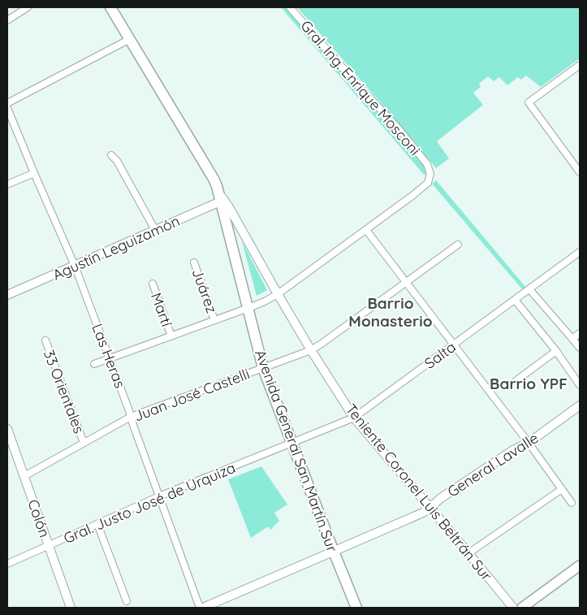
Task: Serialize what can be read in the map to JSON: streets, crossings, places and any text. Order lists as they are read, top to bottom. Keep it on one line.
{"streets":{"main road":["Avenida General San Martín Sur"],"street":["Gral. Ing. Enrique Mosconi","Agustín Leguizamón","Juárez","Martí","Salta","Las Heras","33 Orientales","Juan José Castelli","General Lavalle","Teniente Coronel Luis Beltrán Sur","Gral. Justo José de Urquiza","Colón"]},"crossings":[["Agustín Leguizamón","Las Heras"],["Agustín Leguizamón","Avenida General San Martín Sur"],["Agustín Leguizamón","Teniente Coronel Luis Beltrán Sur"],["Salta","Avenida General San Martín Sur"],["Salta","Teniente Coronel Luis Beltrán Sur"],["Salta","Gral. Justo José de Urquiza"],["Las Heras","Juan José Castelli"],["Las Heras","Gral. Justo José de Urquiza"],["33 Orientales","Juan José Castelli"],["Juan José Castelli","Avenida General San Martín Sur"],["Juan José Castelli","Teniente Coronel Luis Beltrán Sur"],["Juan José Castelli","Colón"],["Avenida General San Martín Sur","General Lavalle"],["Avenida General San Martín Sur","Teniente Coronel Luis Beltrán Sur"],["Avenida General San Martín Sur","Gral. Justo José de Urquiza"],["General Lavalle","Teniente Coronel Luis Beltrán Sur"],["Gral. Justo José de Urquiza","Colón"]],"districts":["Barrio Monasterio","Barrio YPF"]}
